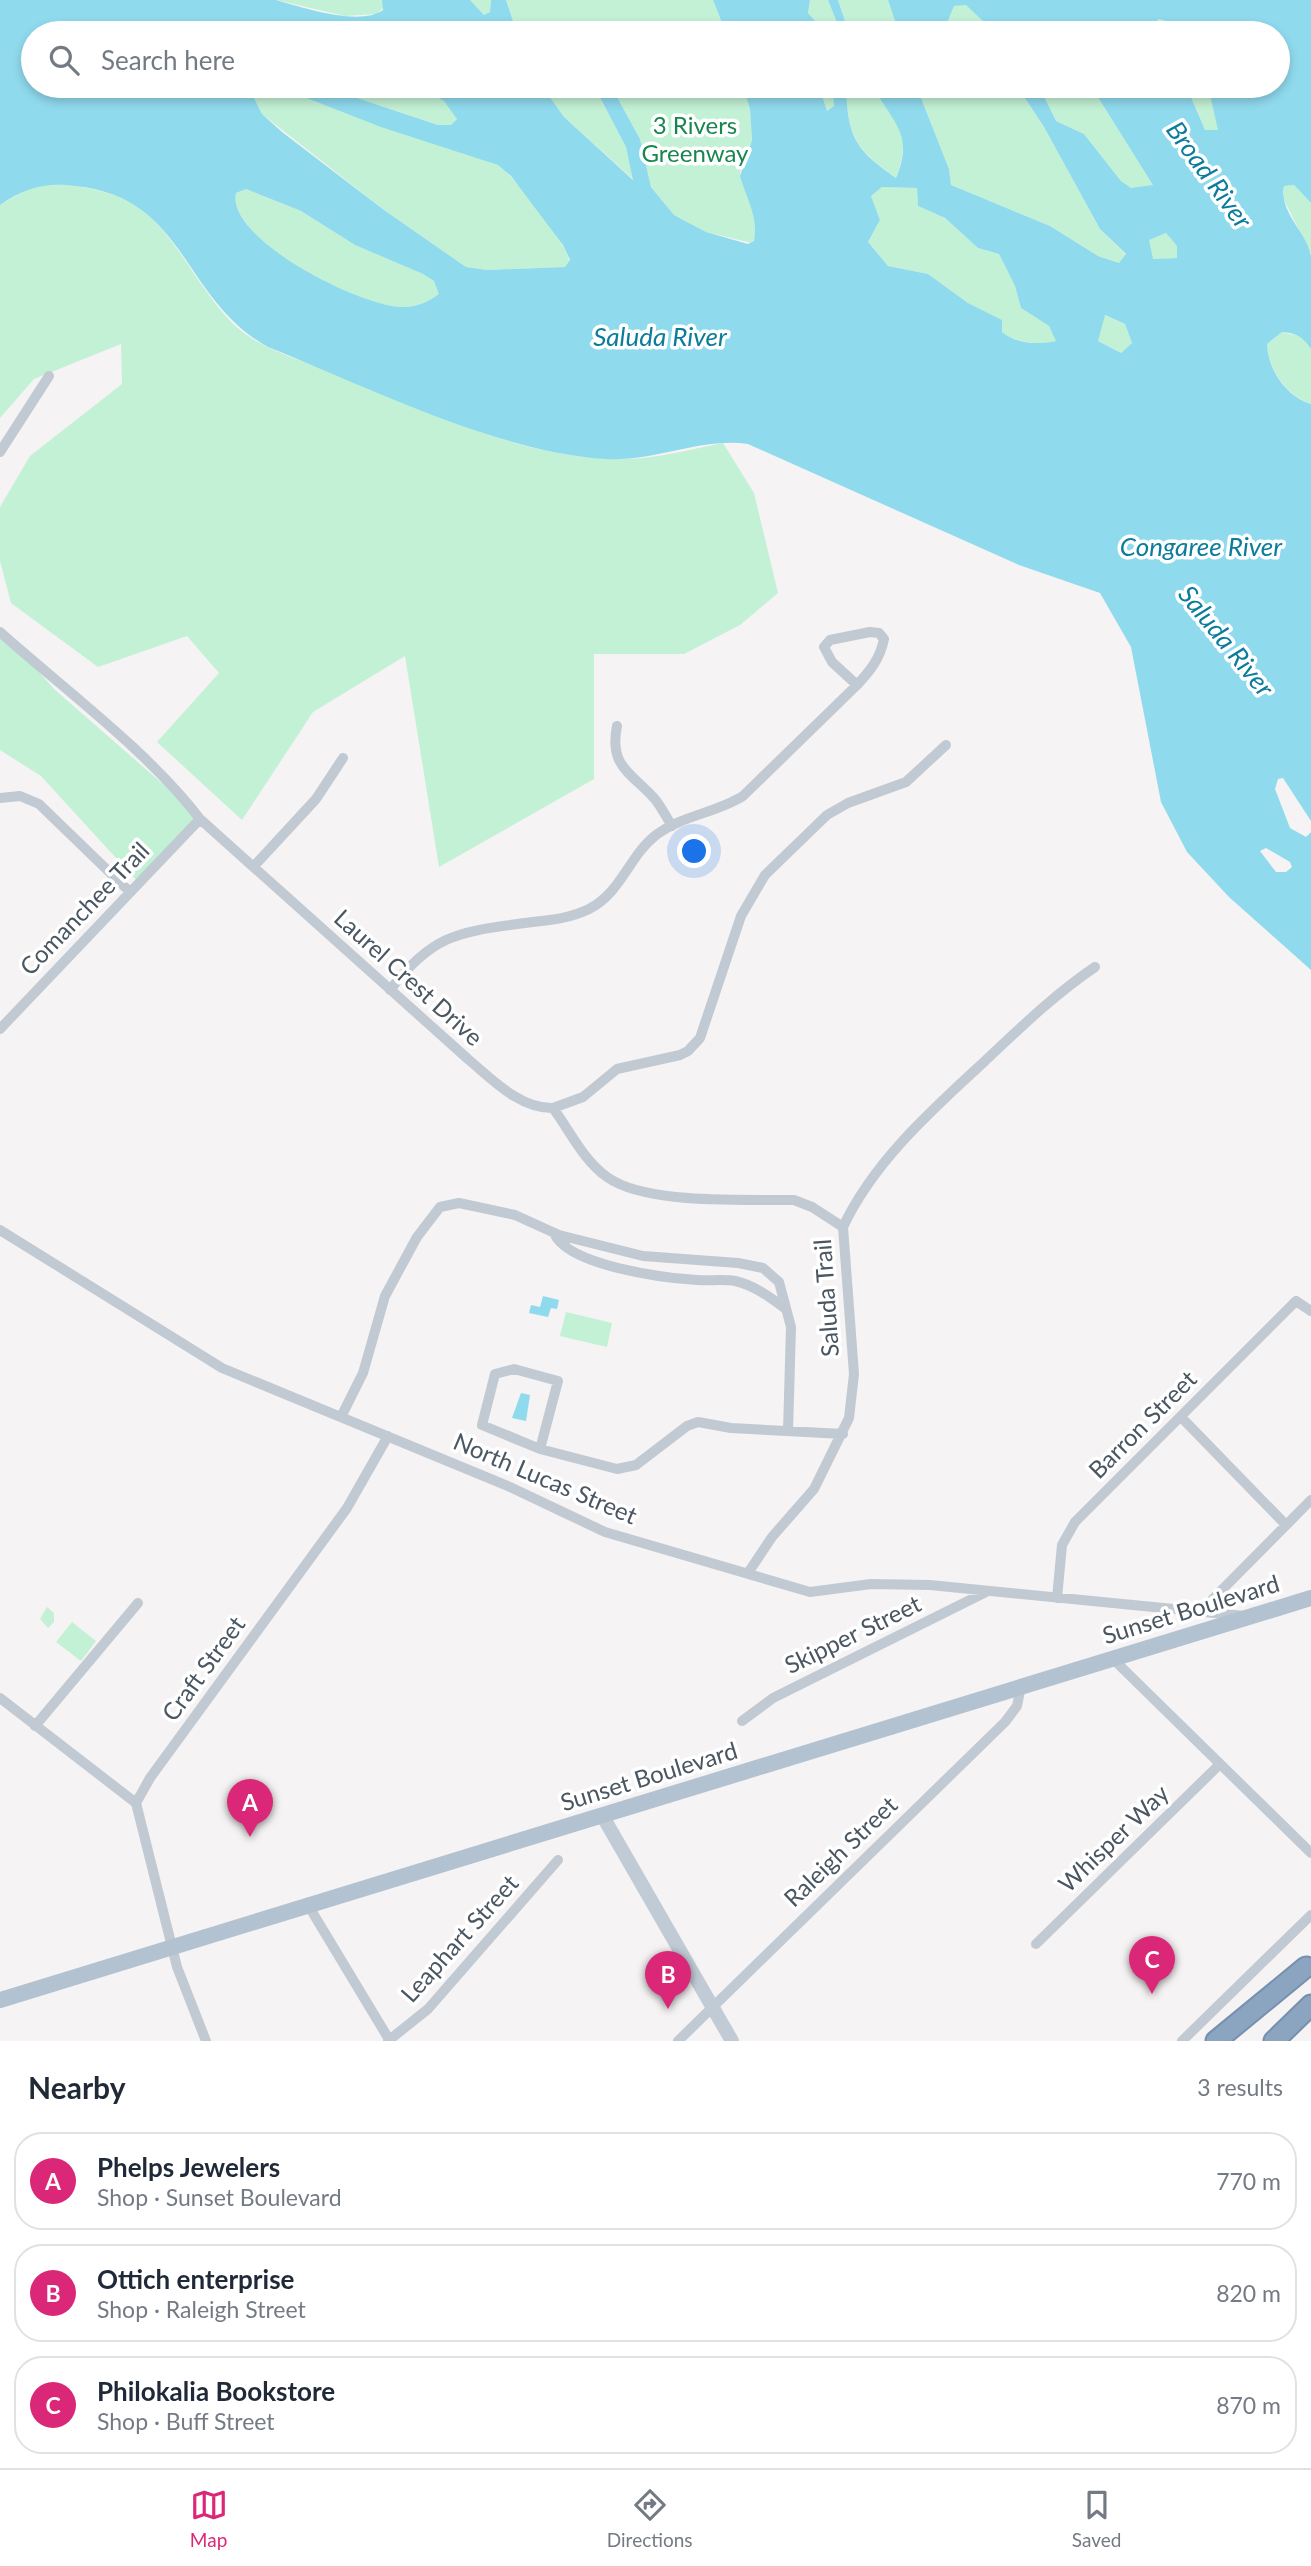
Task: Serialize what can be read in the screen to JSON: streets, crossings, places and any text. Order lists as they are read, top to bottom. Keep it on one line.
{"streets":{"main road":["Sunset Boulevard"],"street":["Comanchee Trail","Laurel Crest Drive","Saluda Trail","Barron Street","North Lucas Street","Skipper Street","Craft Street","Whisper Way","Raleigh Street","Leaphart Street"]},"crossings":[["Comanchee Trail","Laurel Crest Drive"],["Saluda Trail","North Lucas Street"],["Barron Street","North Lucas Street"],["North Lucas Street","Sunset Boulevard"],["North Lucas Street","Skipper Street"],["North Lucas Street","Craft Street"],["Sunset Boulevard","Raleigh Street"]],"water":["Broad River","Saluda River","Congaree River"],"parks":["3 Rivers Greenway"],"page":{"search":"Search here","pins":["A","C","B"],"heading":["Nearby","3 results"],"list":[{"mark":"A","name":"Phelps Jewelers","note":"Shop · Sunset Boulevard","value":"770 m"},{"mark":"B","name":"Ottich enterprise","note":"Shop · Raleigh Street","value":"820 m"},{"mark":"C","name":"Philokalia Bookstore","note":"Shop · Buff Street","value":"870 m"}],"nav":["Map","Directions","Saved"]}}
